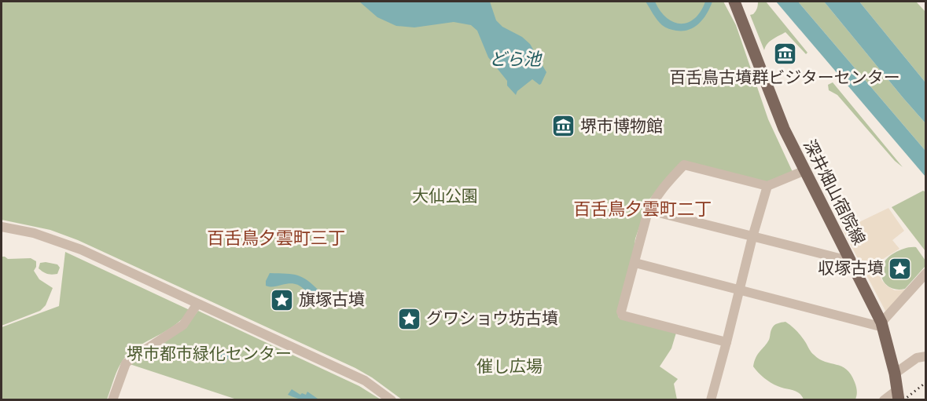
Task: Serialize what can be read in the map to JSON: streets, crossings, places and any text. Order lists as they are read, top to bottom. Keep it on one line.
{"streets":{"main road":["深井畑山宿院線"]},"districts":["百舌鳥夕雲町二丁","百舌鳥夕雲町三丁"],"water":["どら池"],"parks":["大仙公園","堺市都市緑化センター","催し広場"],"places":{"museum":["百舌鳥古墳群ビジターセンター","堺市博物館"],"place":["収塚古墳","旗塚古墳","グワショウ坊古墳"]}}
